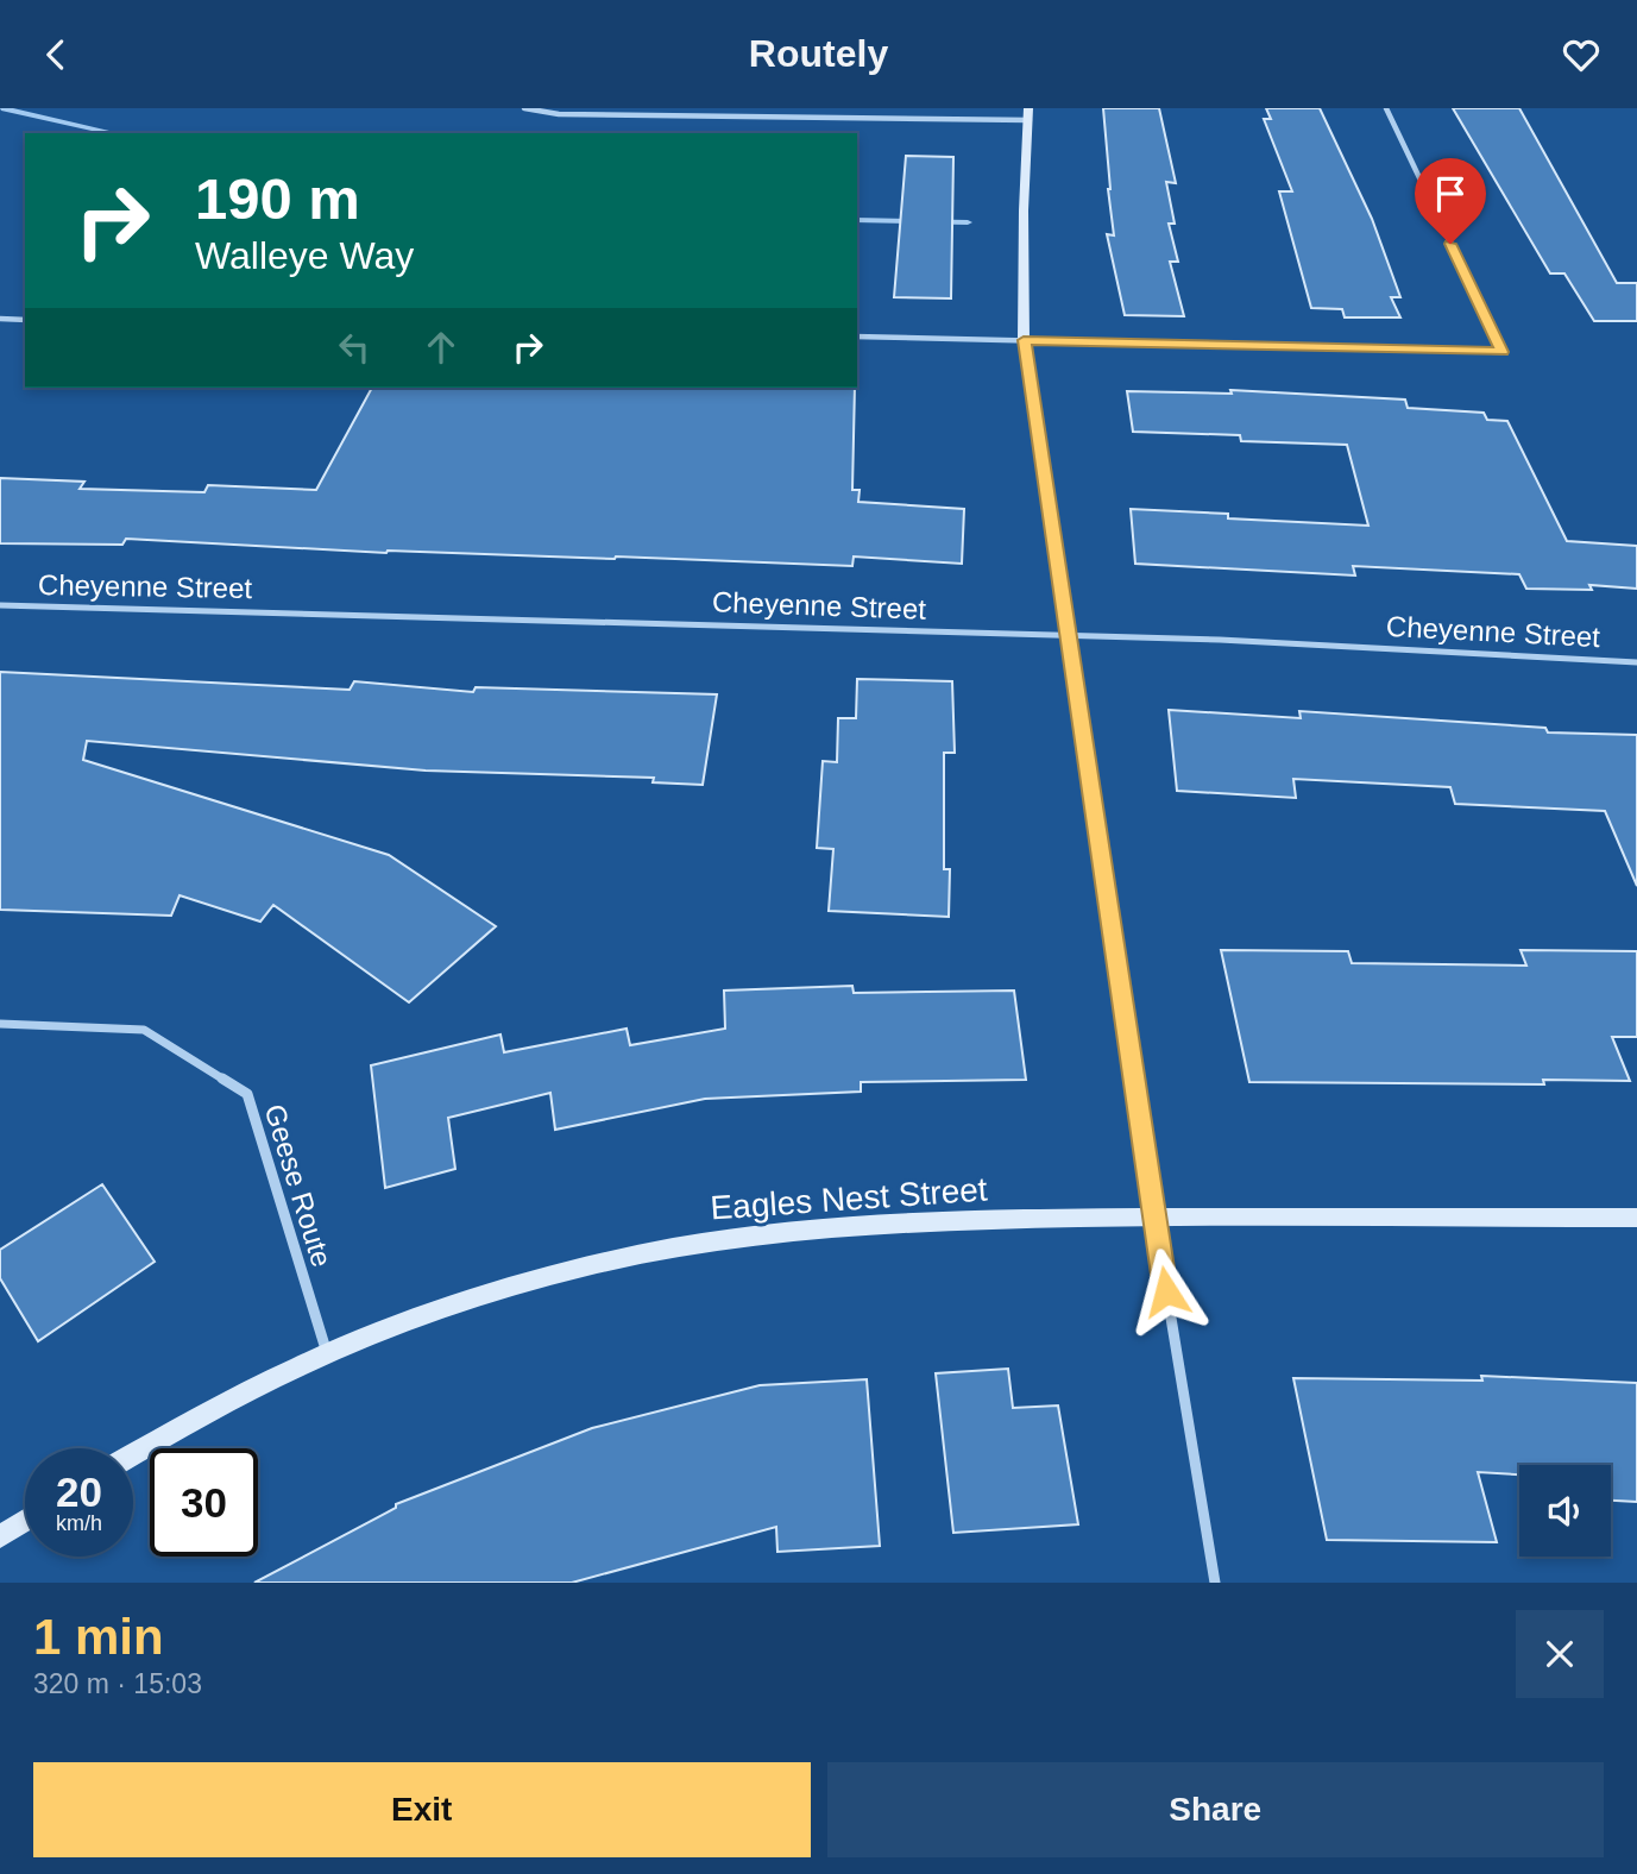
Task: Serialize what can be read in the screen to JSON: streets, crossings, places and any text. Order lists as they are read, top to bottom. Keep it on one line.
{"streets":{"street":["Cheyenne Street","Geese Route","Eagles Nest Street"]},"crossings":[["Geese Route","Eagles Nest Street"]],"page":{"header":"Routely","turn":["190 m","Walleye Way"],"speed":"20 km/h","limit":"30","heading":["1 min","320 m · 15:03"],"buttons":["Exit","Share"]}}
